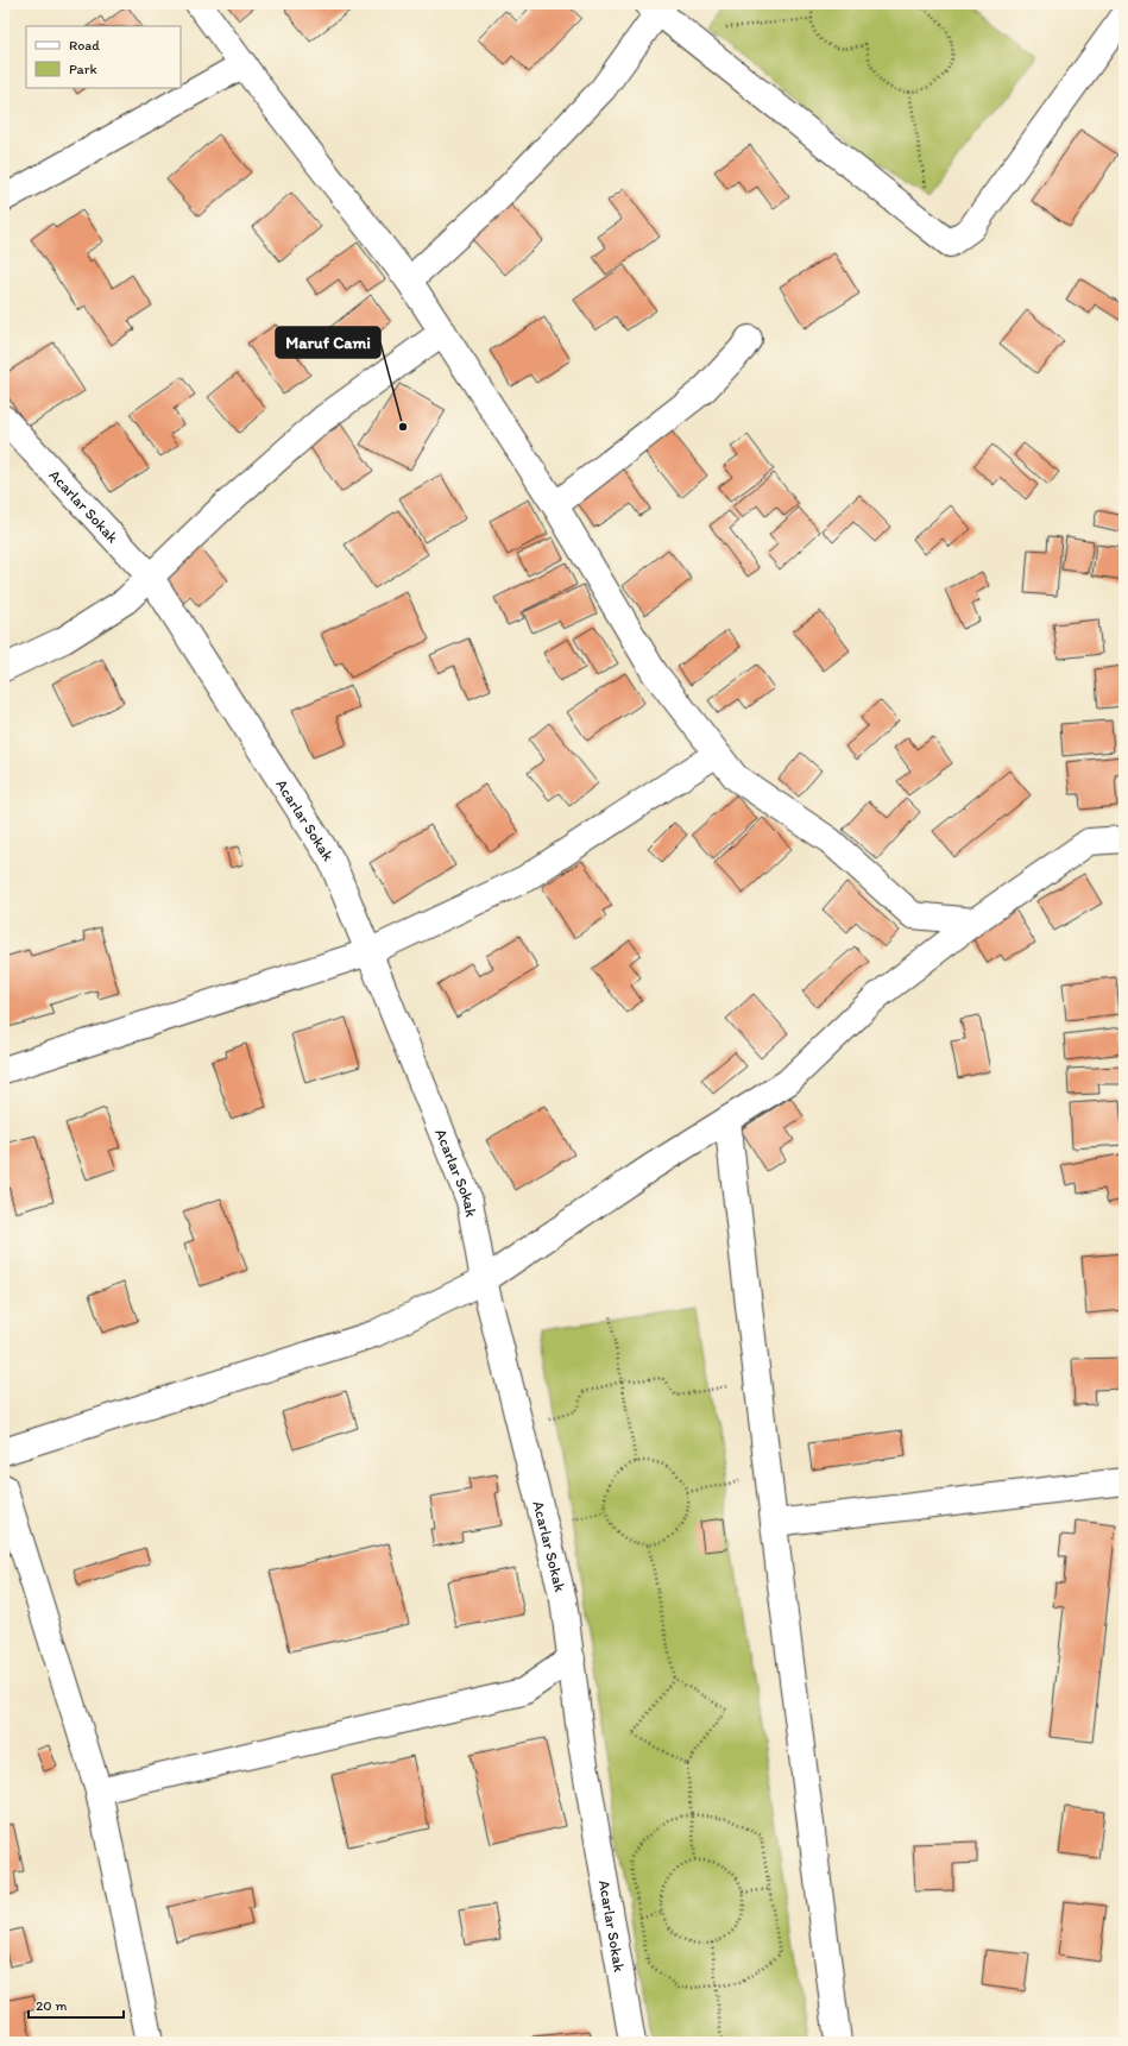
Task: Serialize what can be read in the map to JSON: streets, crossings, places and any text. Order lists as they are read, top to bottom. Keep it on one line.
{"streets":{"street":["Acarlar Sokak"]},"places":["Maruf Cami"],"legend":["Road","Park"],"scale_bar":"20 m"}
